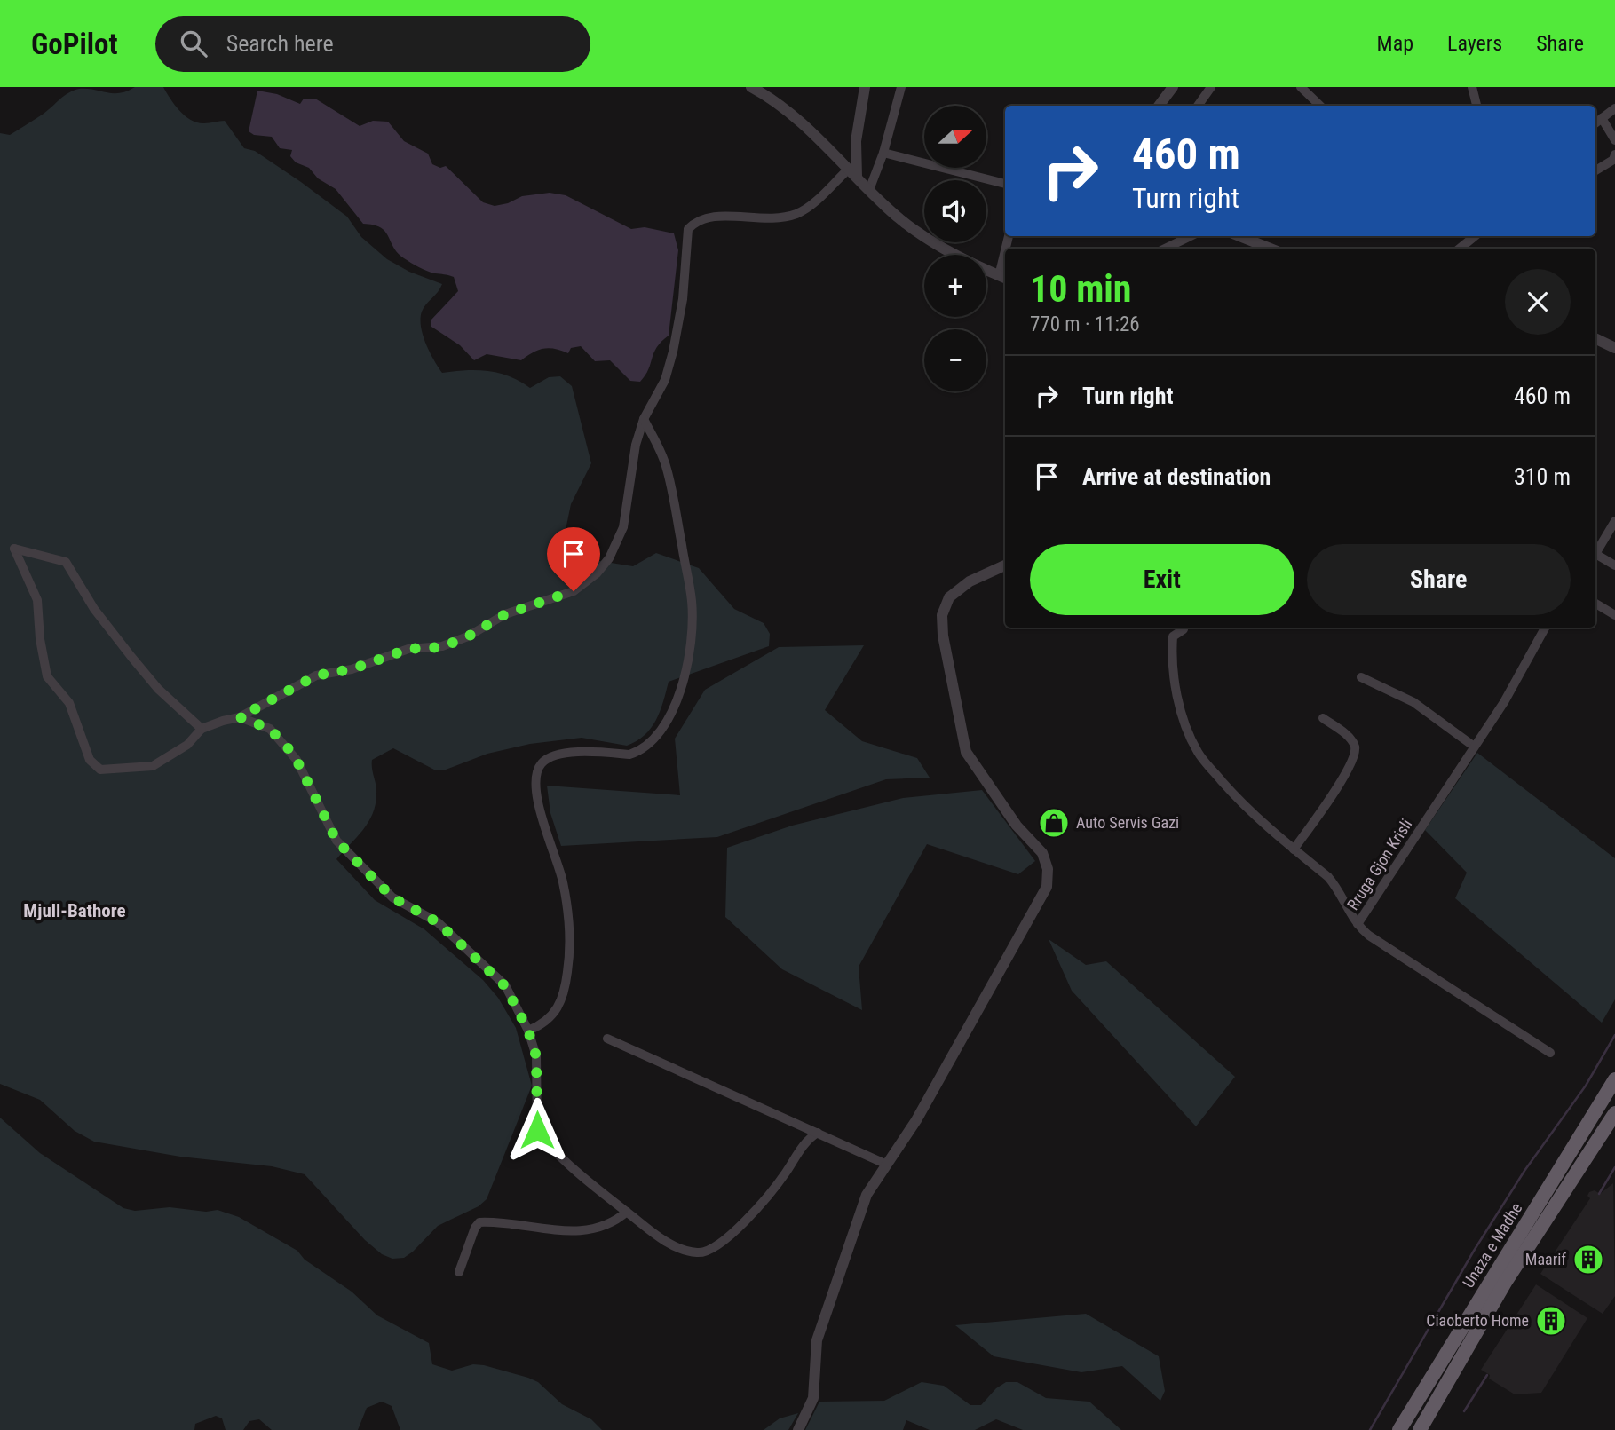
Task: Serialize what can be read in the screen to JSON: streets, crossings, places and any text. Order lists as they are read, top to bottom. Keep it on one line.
{"streets":{"highway":["Unaza e Madhe"],"street":["Rruga Gjon Krisli"]},"districts":["Mjull-Bathore"],"places":{"shop":["Auto Servis Gazi"],"building":["Maarif","Ciaoberto Home"]},"north":"right","page":{"header":"GoPilot","search":"Search here","nav":["Map","Layers","Share"],"map_buttons":["+","−"],"turn":["460 m","Turn right"],"heading":["10 min","770 m · 11:26"],"list":[{"name":"Turn right","value":"460 m"},{"name":"Arrive at destination","value":"310 m"}],"buttons":["Exit","Share"]}}
